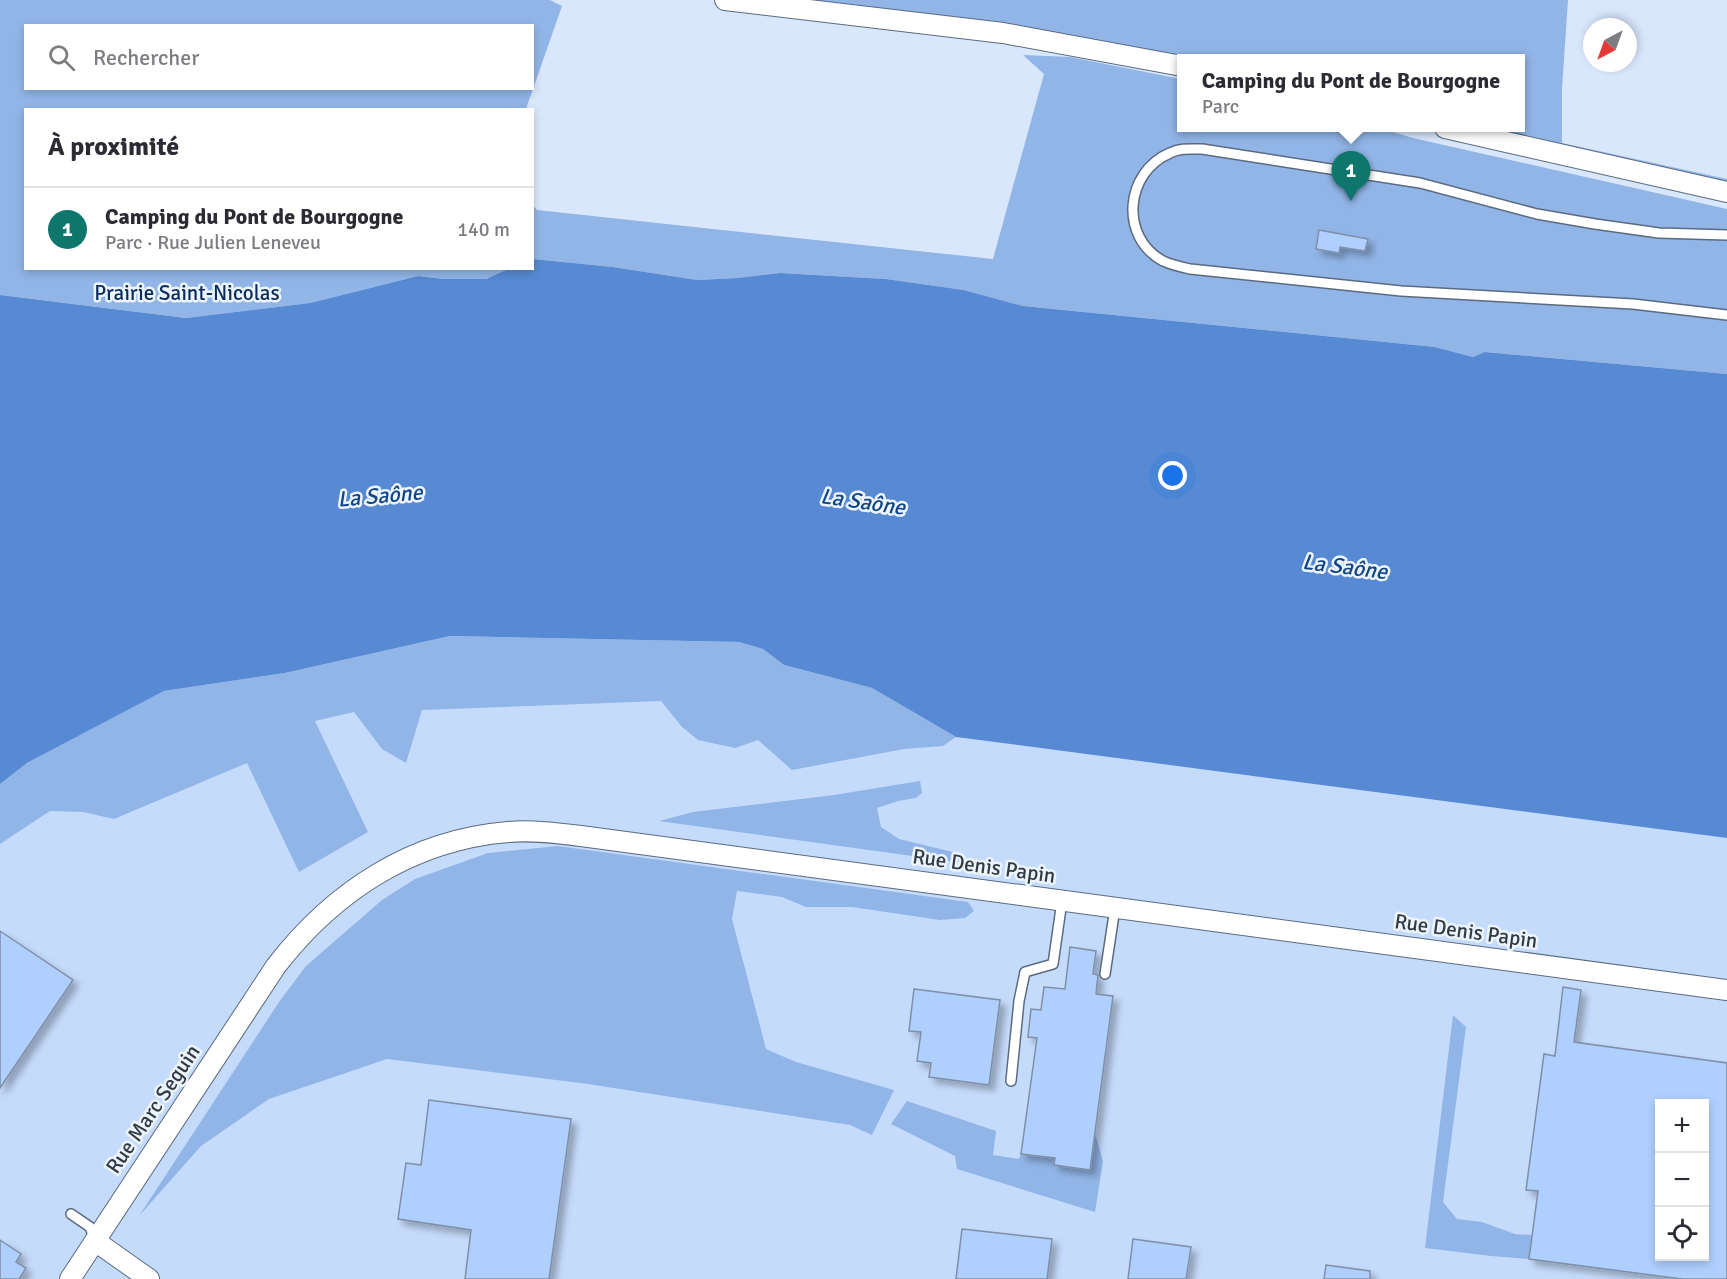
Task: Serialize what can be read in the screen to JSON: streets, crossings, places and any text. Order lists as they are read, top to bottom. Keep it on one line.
{"streets":{"street":["Rue Denis Papin","Rue Marc Seguin"]},"crossings":[["Rue Denis Papin","Rue Marc Seguin"]],"water":["La Saône"],"parks":["Prairie Saint-Nicolas"],"north":"bottom left","page":{"search":"Rechercher","popup":["Camping du Pont de Bourgogne","Parc"],"heading":"À proximité","pins":"1","list":[{"mark":"1","name":"Camping du Pont de Bourgogne","note":"Parc · Rue Julien Leneveu","value":"140 m"}],"map_buttons":["+","−"]}}
